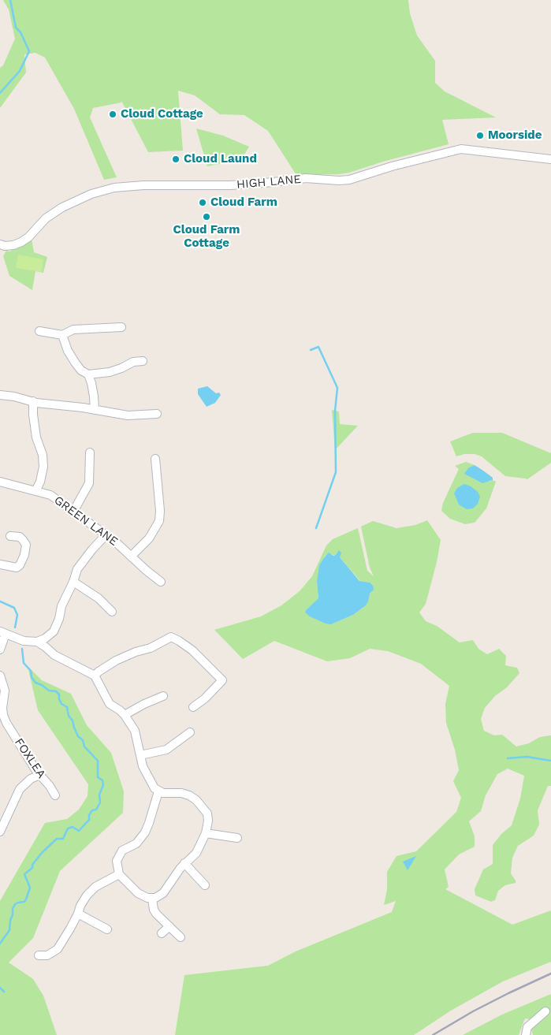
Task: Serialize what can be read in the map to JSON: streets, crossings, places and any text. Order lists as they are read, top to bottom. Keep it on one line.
{"streets":{"street":["HIGH LANE","GREEN LANE","FOXLEA"]},"places":["Cloud Cottage","Moorside","Cloud Laund","Cloud Farm","Cloud Farm Cottage"]}
